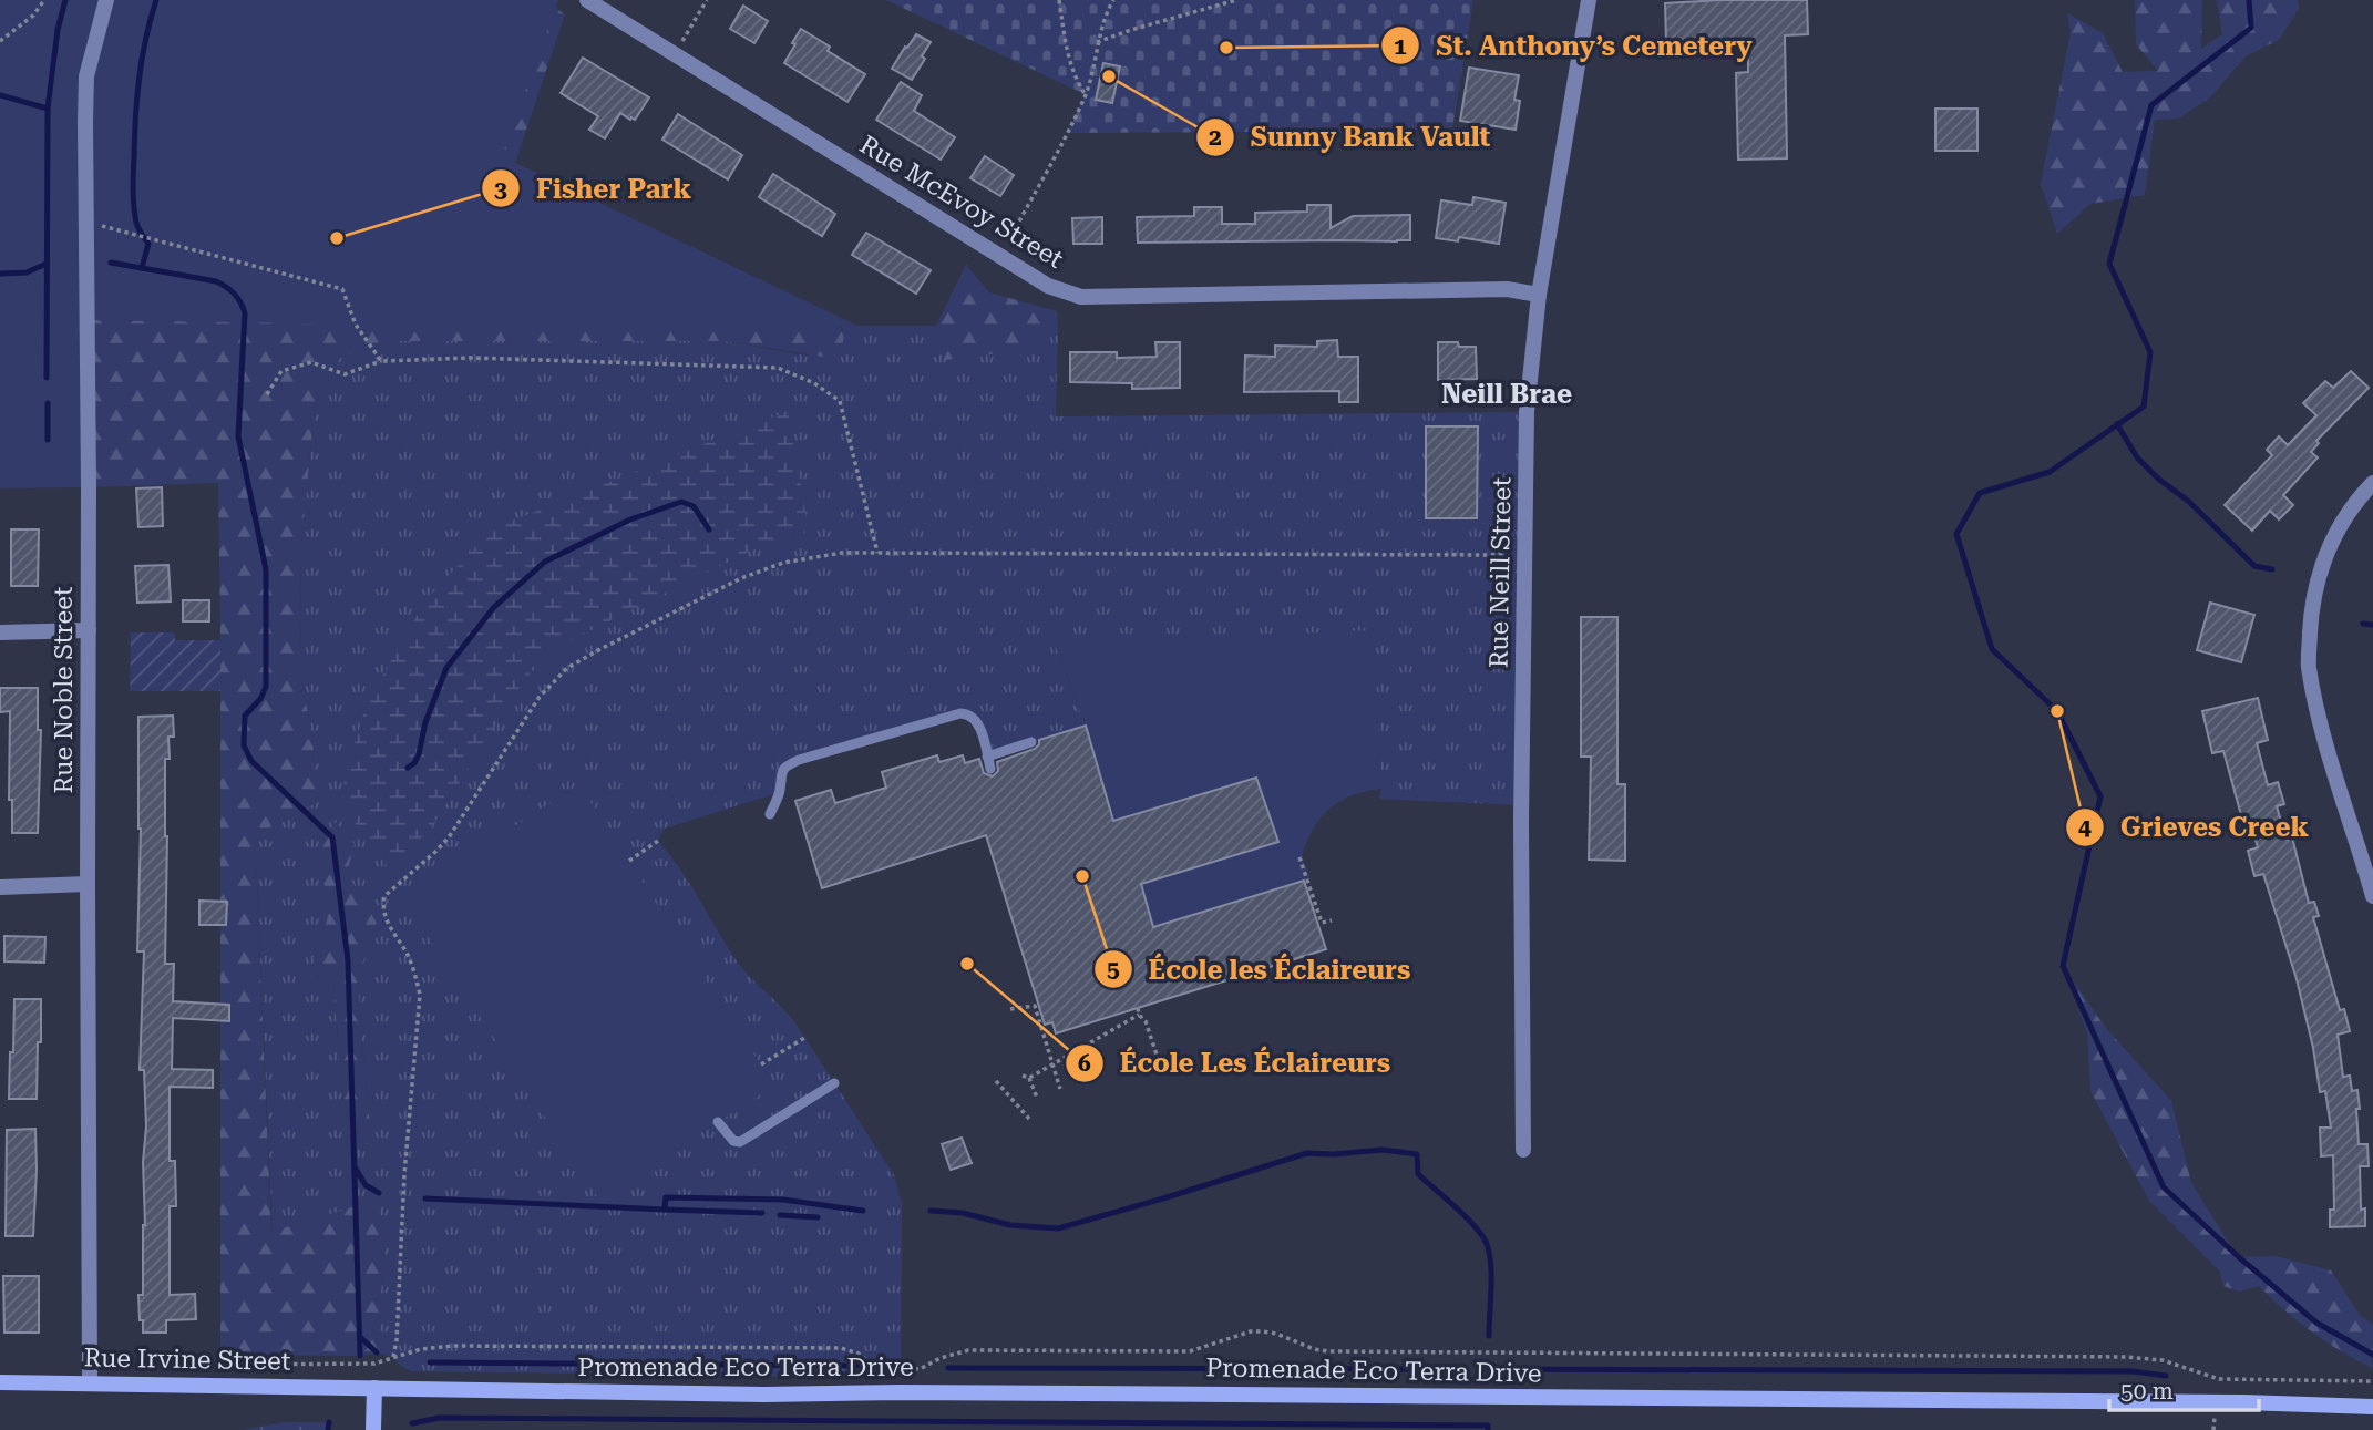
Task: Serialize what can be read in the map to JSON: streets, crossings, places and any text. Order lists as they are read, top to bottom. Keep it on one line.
{"streets":{"street":["Rue McEvoy Street","Rue Neill Street","Rue Noble Street","Rue Irvine Street","Promenade Eco Terra Drive"]},"crossings":[["Rue McEvoy Street","Rue Neill Street"],["Rue Noble Street","Rue Irvine Street"],["Rue Irvine Street","Promenade Eco Terra Drive"]],"districts":["Neill Brae"],"places":["St. Anthony’s Cemetery","Sunny Bank Vault","Fisher Park","Grieves Creek","École les Éclaireurs","École Les Éclaireurs"],"scale_bar":"50 m"}
